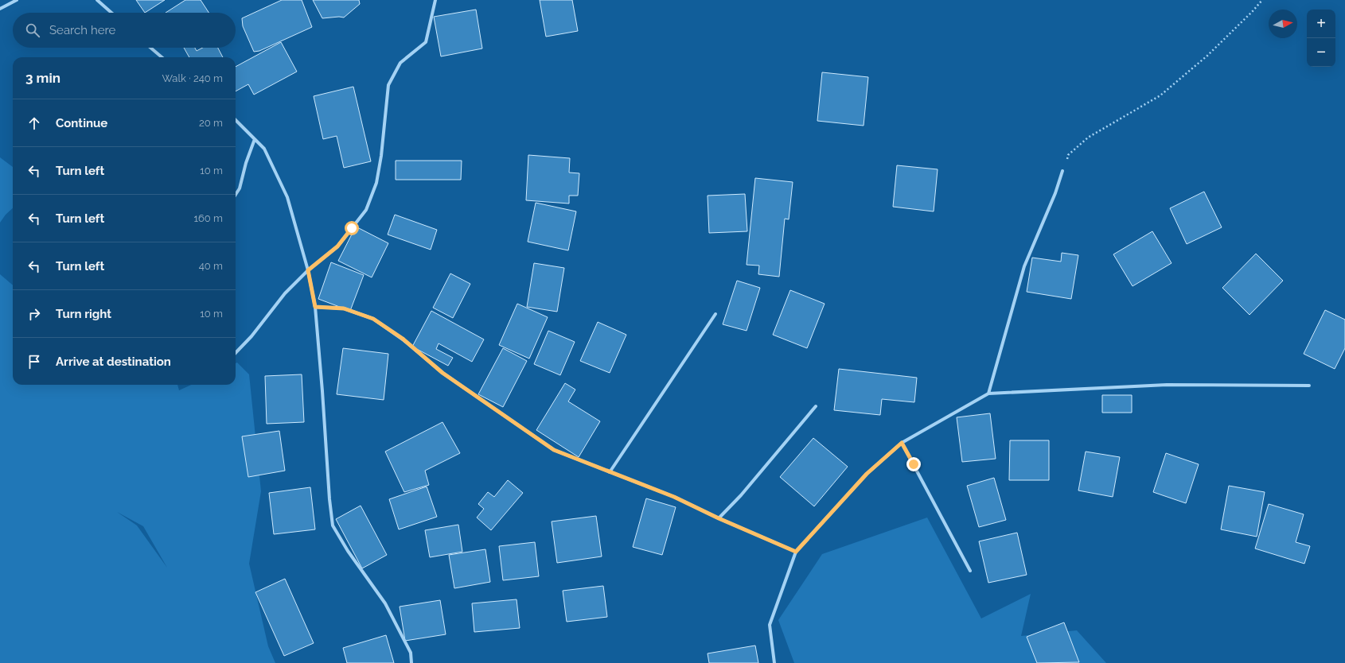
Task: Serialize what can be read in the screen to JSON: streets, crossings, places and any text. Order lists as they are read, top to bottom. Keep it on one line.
{"north":"right","page":{"map_buttons":["+","−"],"search":"Search here","heading":["3 min","Walk · 240 m"],"list":[["Continue","20 m"],["Turn left","10 m"],["Turn left","160 m"],["Turn left","40 m"],["Turn right","10 m"],"Arrive at destination"]}}
